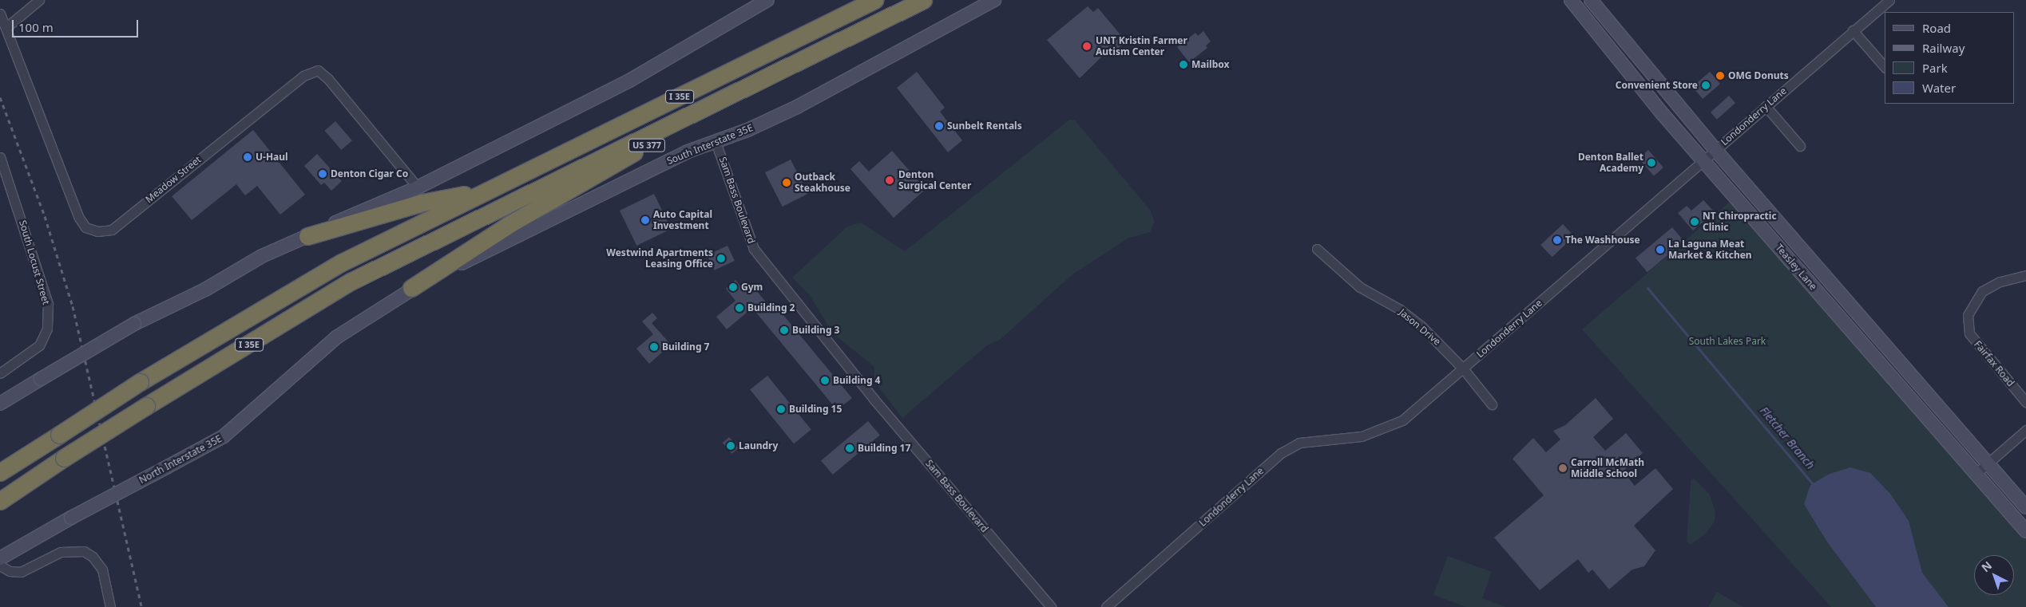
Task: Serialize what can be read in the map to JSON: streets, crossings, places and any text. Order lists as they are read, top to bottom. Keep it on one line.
{"streets":{"highway":["I 35E","US 377"],"main road":["South Interstate 35E","Teasley Lane","North Interstate 35E"],"street":["Londonderry Lane","Meadow Street","Sam Bass Boulevard","South Locust Street","Jason Drive","Fairfax Road"]},"crossings":[["I 35E","US 377"],["Londonderry Lane","Teasley Lane"],["Londonderry Lane","Jason Drive"],["South Interstate 35E","US 377"],["South Interstate 35E","Sam Bass Boulevard"],["South Interstate 35E","North Interstate 35E"],["US 377","North Interstate 35E"]],"water":["Fletcher Branch"],"parks":["South Lakes Park"],"places":["UNT Kristin Farmer Autism Center","Mailbox","OMG Donuts","Convenient Store","Sunbelt Rentals","U-Haul","Denton Ballet Academy","Denton Cigar Co","Denton Surgical Center","Outback Steakhouse","Auto Capital Investment","NT Chiropractic Clinic","The Washhouse","La Laguna Meat Market & Kitchen","Westwind Apartments Leasing Office","Gym","Building 2","Building 3","Building 7","Building 4","Building 15","Laundry","Building 17","Carroll McMath Middle School"],"legend":["Road","Railway","Park","Water"],"scale_bar":"100 m","north":"top left"}
